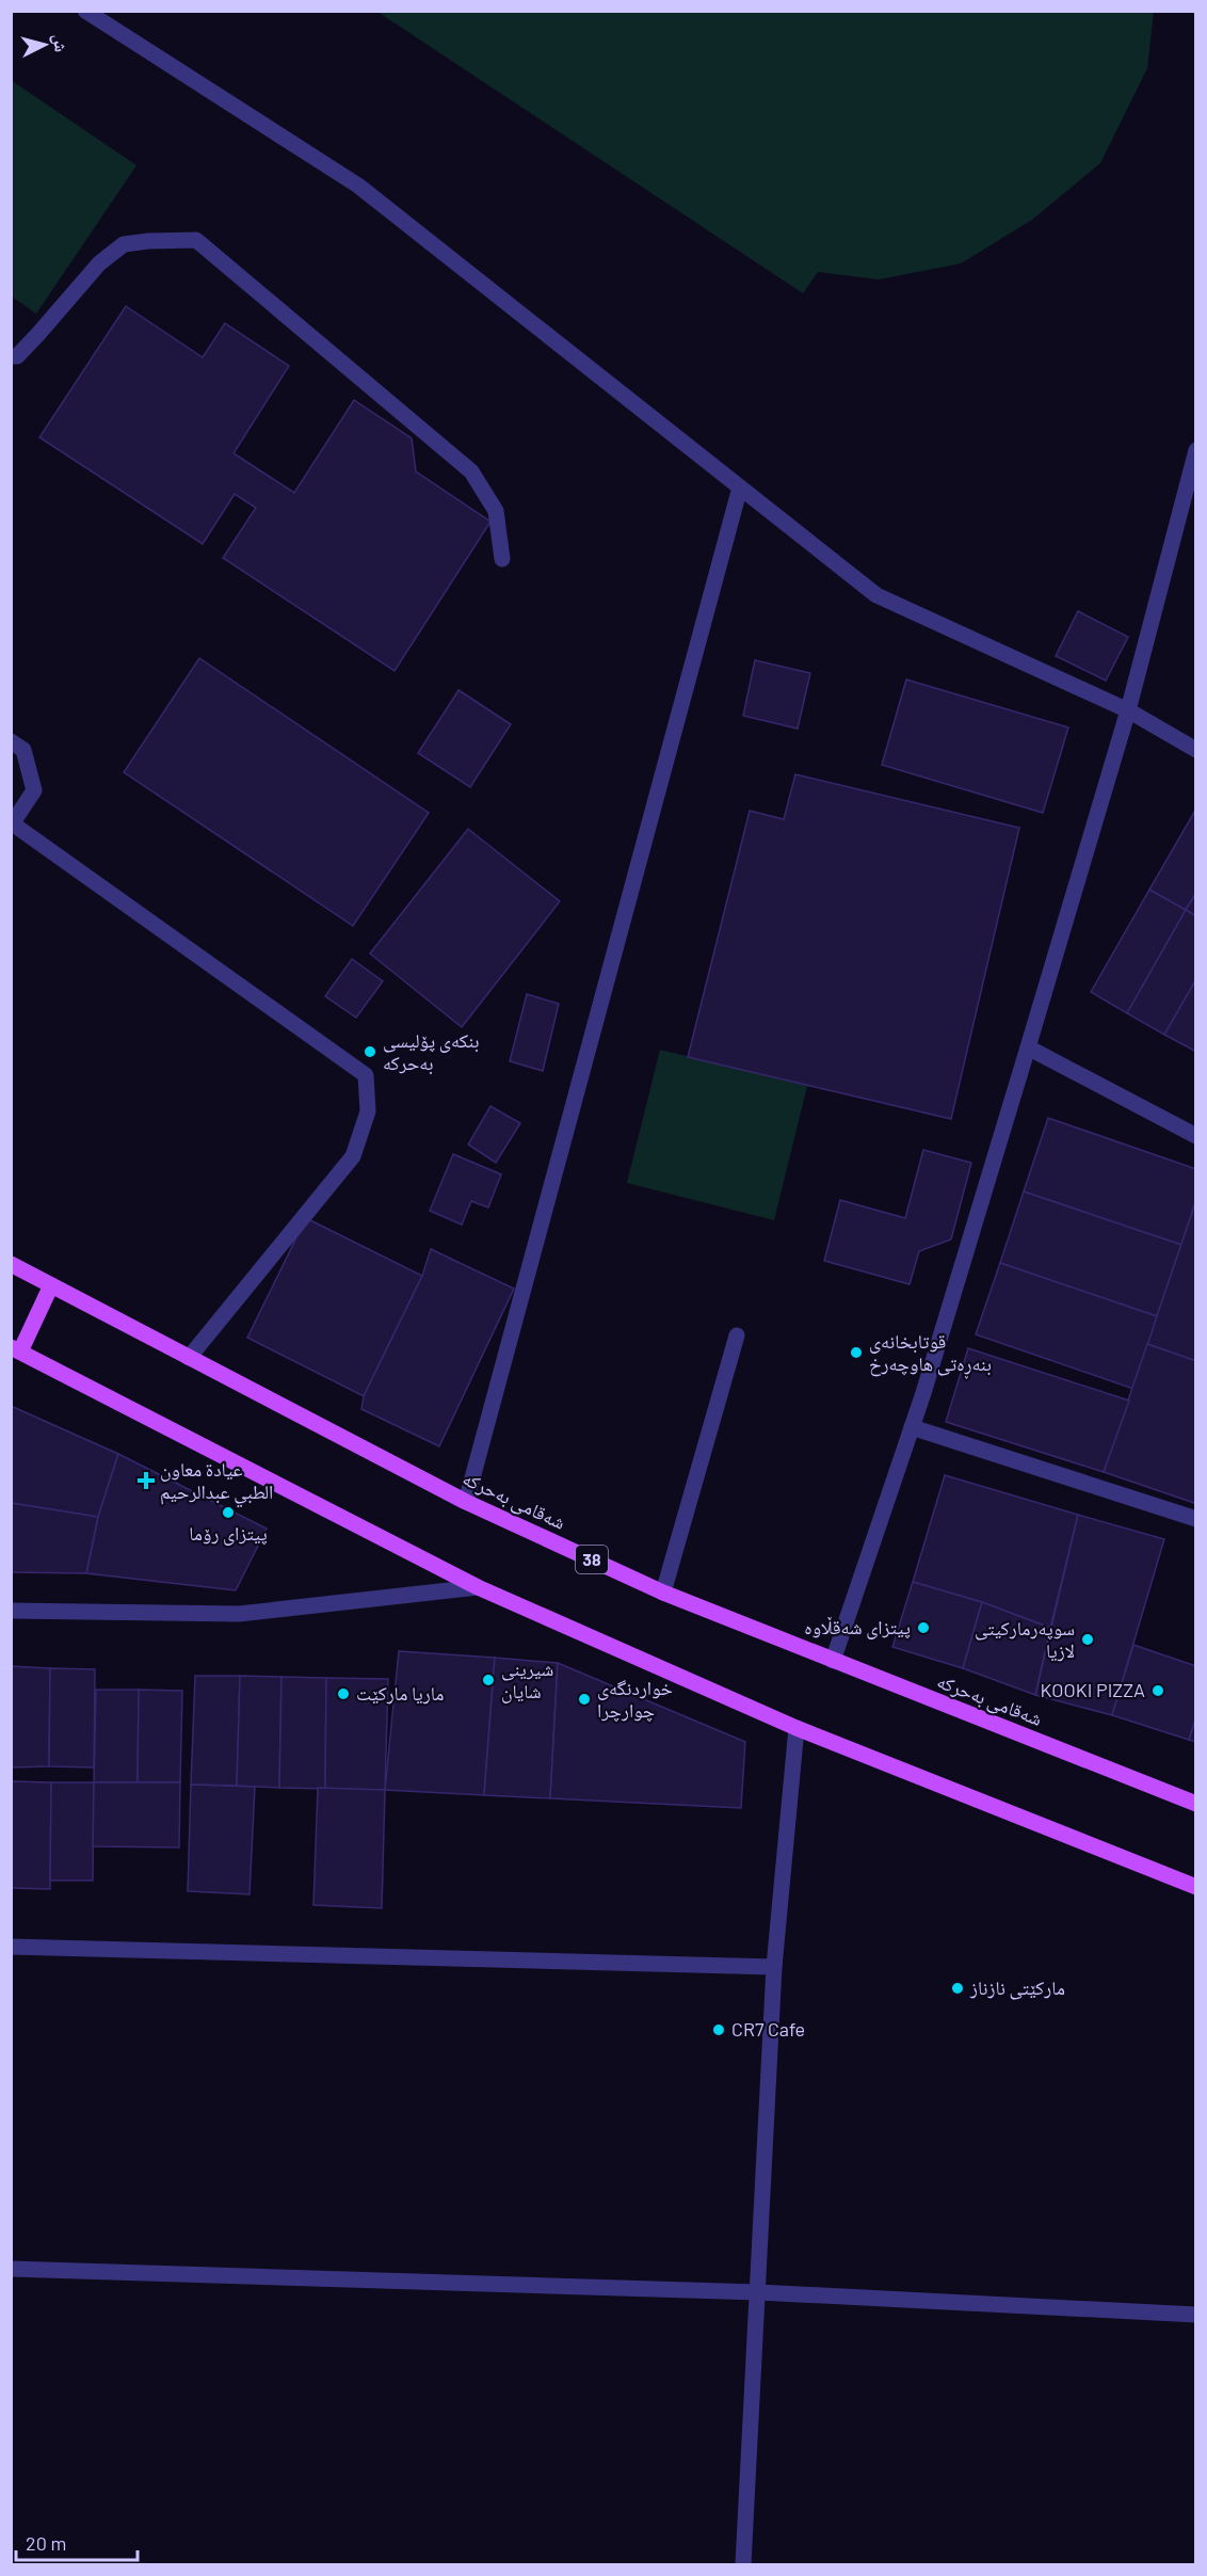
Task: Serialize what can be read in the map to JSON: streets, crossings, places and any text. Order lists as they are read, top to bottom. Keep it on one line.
{"streets":{"main road":["شەقامی بەحرکە","38"]},"places":{"other":["بنکەی پۆلیسی بەحرکە","قوتابخانەی بنەڕەتی هاوچەرخ","پیتزای رۆما","پیتزای شەقڵاوە","سوپه‌رمارکیتی لازیا","شیرینی شایان","KOOKI PIZZA","ماریا مارکێت","خواردنگەی چوارچرا","مارکێتی نازناز","CR7 Cafe"],"health":["عيادة معاون الطبي عبدالرحيم"]},"scale_bar":"20 m","north":"right"}
